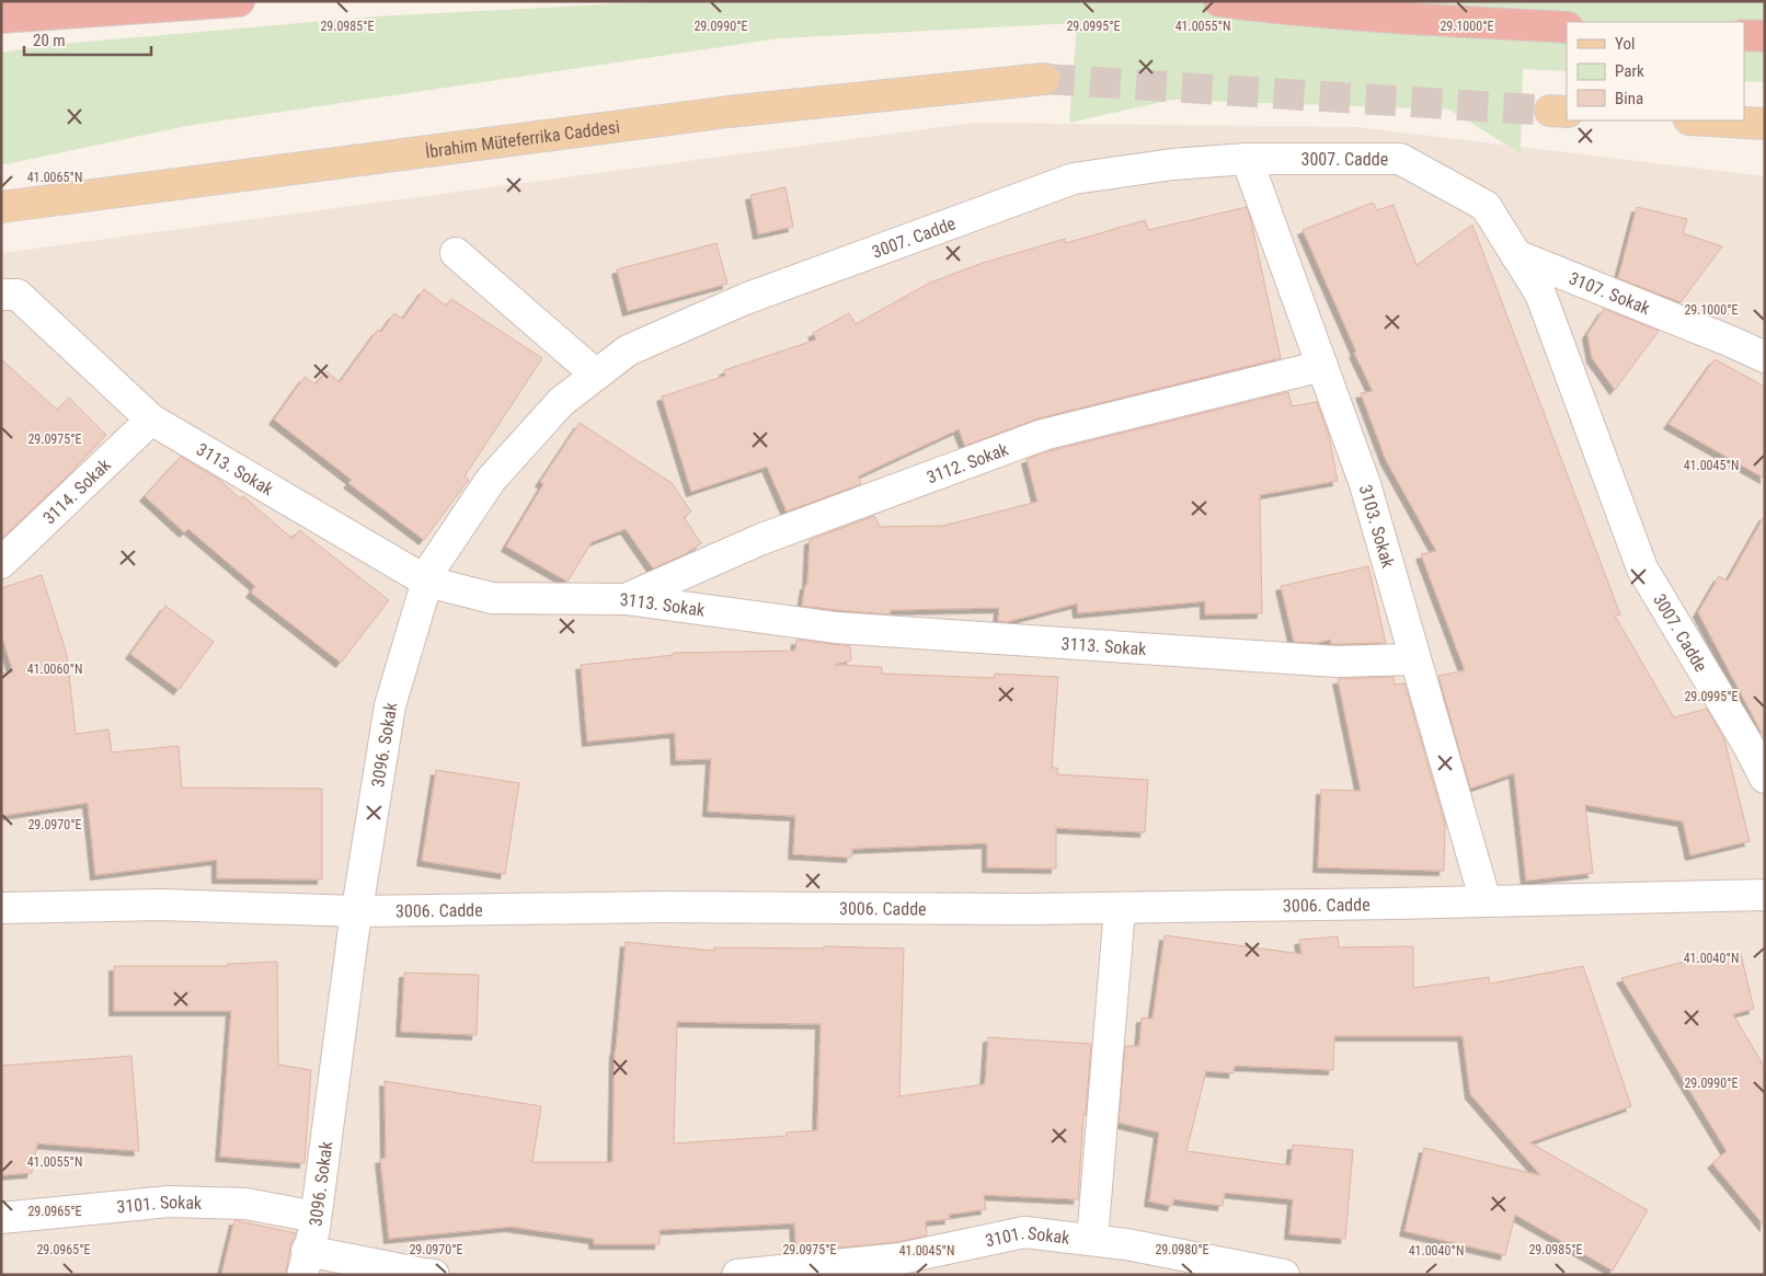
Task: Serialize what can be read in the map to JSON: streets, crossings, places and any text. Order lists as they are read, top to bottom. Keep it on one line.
{"streets":{"main road":["İbrahim Müteferrika Caddesi"],"street":["3007. Cadde","3107. Sokak","3112. Sokak","3113. Sokak","3114. Sokak","3103. Sokak","3096. Sokak","3006. Cadde","3101. Sokak"]},"crossings":[["3007. Cadde","3107. Sokak"],["3007. Cadde","3103. Sokak"],["3007. Cadde","3096. Sokak"],["3112. Sokak","3113. Sokak"],["3112. Sokak","3103. Sokak"],["3113. Sokak","3114. Sokak"],["3113. Sokak","3103. Sokak"],["3113. Sokak","3096. Sokak"],["3103. Sokak","3006. Cadde"],["3096. Sokak","3006. Cadde"],["3096. Sokak","3101. Sokak"]],"legend":["Yol","Park","Bina"],"scale_bar":"20 m","coordinates":["41.0055°N","29.0985°E","29.0990°E","29.0995°E","29.1000°E","41.0065°N","29.0975°E","41.0045°N","41.0060°N","29.0970°E","41.0040°N","29.0965°E","29.0980°E"]}
